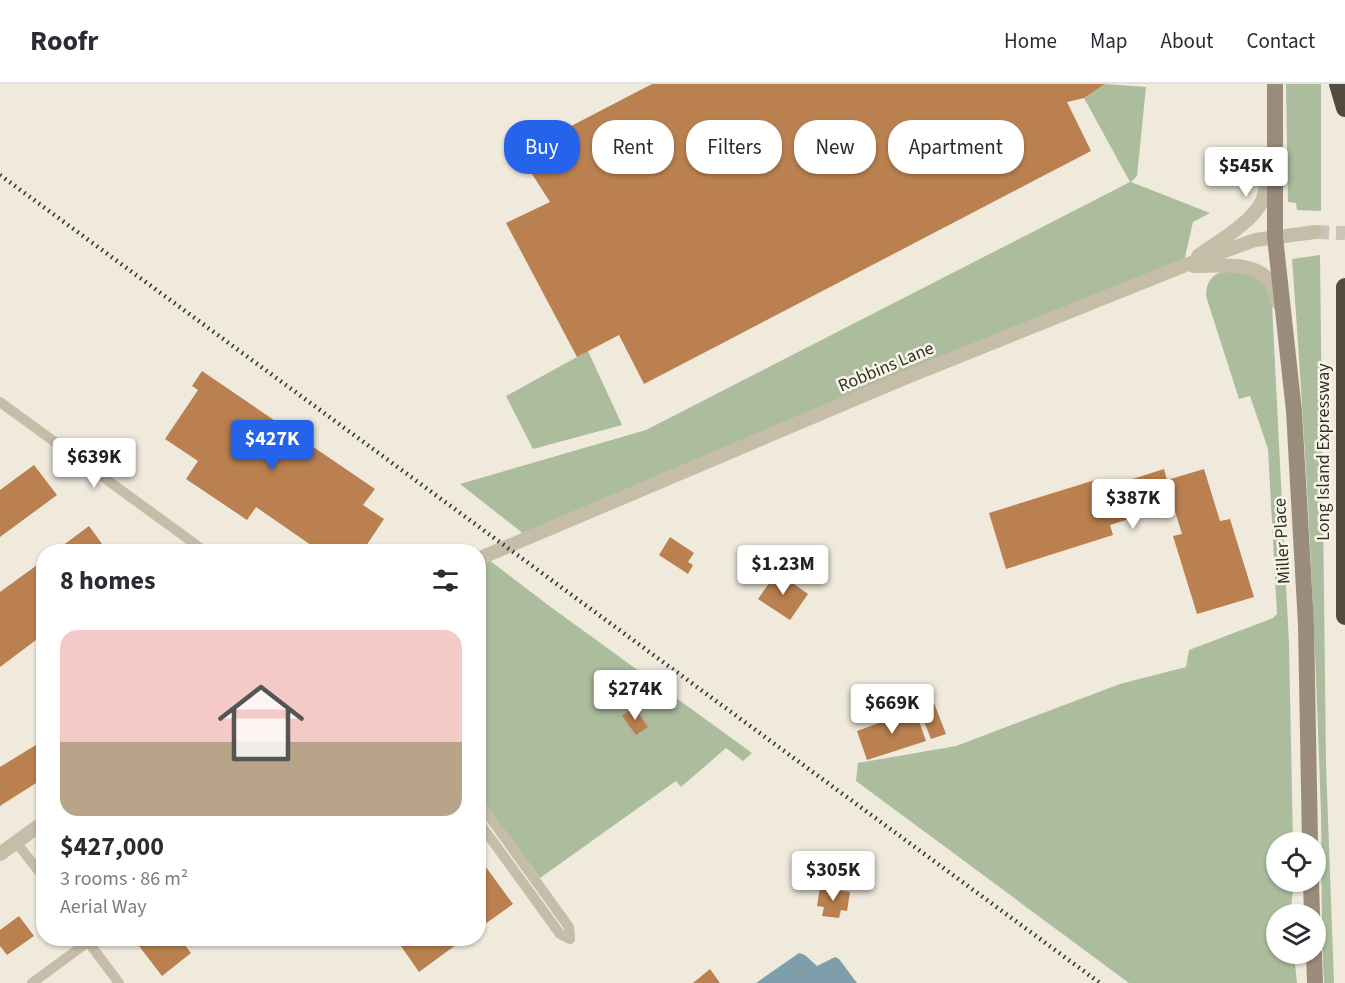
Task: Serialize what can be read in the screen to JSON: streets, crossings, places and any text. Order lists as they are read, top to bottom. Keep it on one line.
{"streets":{"highway":["Long Island Expressway"],"main road":["Miller Place"],"street":["Robbins Lane"]},"crossings":[["Robbins Lane","Miller Place"]],"page":{"header":"Roofr","nav":["Home","Map","About","Contact"],"chip":["Buy","Rent","Filters","New","Apartment"],"price":["$545K","$427K","$639K","$387K","$1.23M","$274K","$669K","$305K"],"heading":"8 homes","list":[{"name":"$427,000","note":"3 rooms · 86 m² · Aerial Way"}]}}
